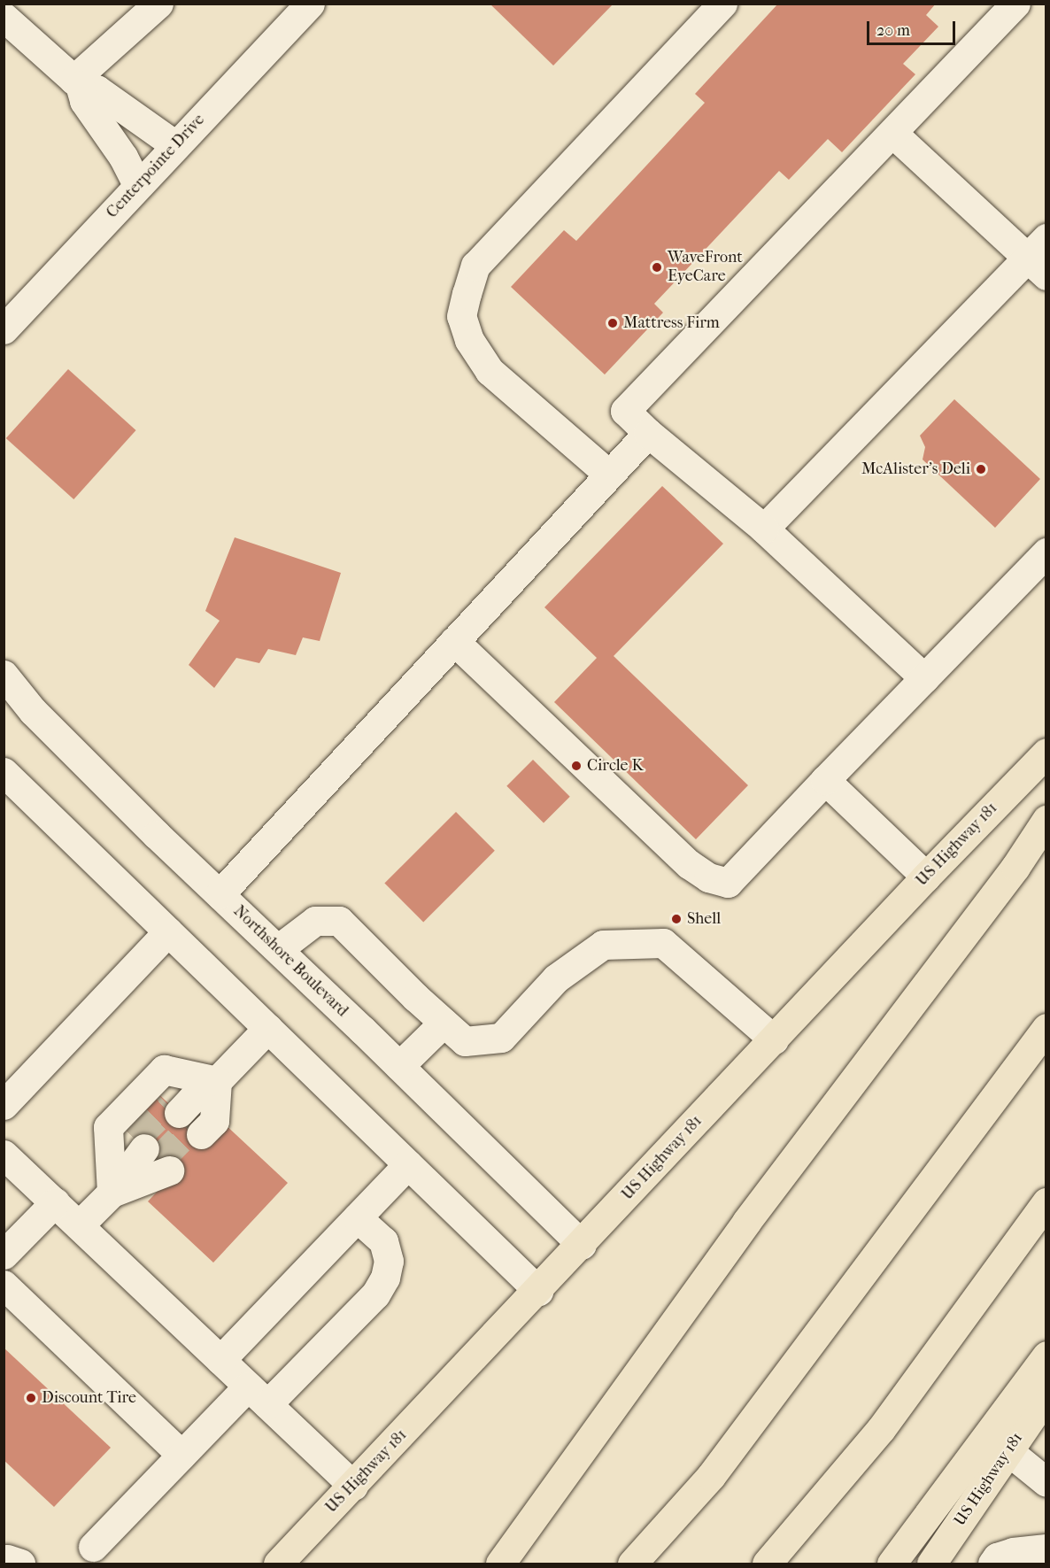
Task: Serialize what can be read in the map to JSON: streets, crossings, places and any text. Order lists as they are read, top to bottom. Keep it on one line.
{"streets":{"main road":["US Highway 181"],"street":["Centerpointe Drive","Northshore Boulevard"]},"crossings":[["US Highway 181","Northshore Boulevard"]],"places":["WaveFront EyeCare","Mattress Firm","McAlister's Deli","Circle K","Shell","Discount Tire"],"scale_bar":"20 m"}
